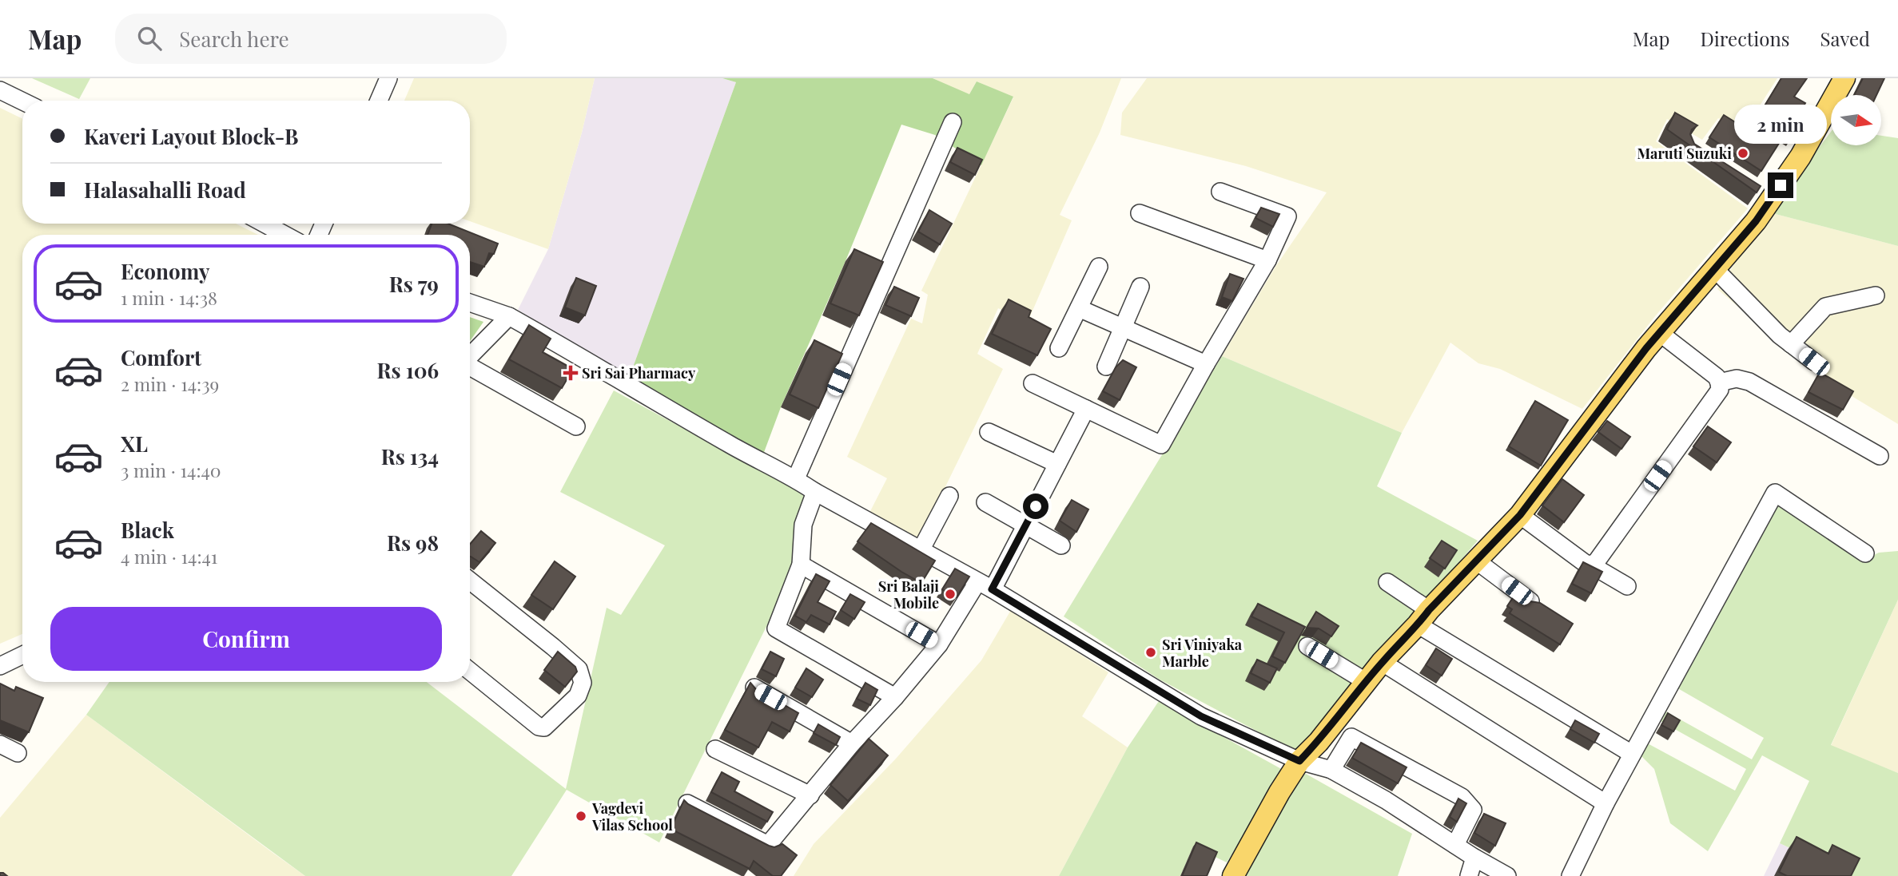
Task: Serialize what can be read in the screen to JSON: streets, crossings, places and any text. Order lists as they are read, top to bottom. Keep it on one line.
{"places":{"other":["Maruti Suzuki","Sri Balaji Mobile","Sri Viniyaka Marble","Vagdevi Vilas School"],"health":["Sri Sai Pharmacy"]},"north":"right","page":{"header":"Map","search":"Search here","nav":["Map","Directions","Saved"],"banner":["Kaveri Layout Block-B","Halasahalli Road"],"bubble":"2 min","list":[{"name":"Economy","note":"1 min · 14:38","value":"Rs 79"},{"name":"Comfort","note":"2 min · 14:39","value":"Rs 106"},{"name":"XL","note":"3 min · 14:40","value":"Rs 134"},{"name":"Black","note":"4 min · 14:41","value":"Rs 98"}],"buttons":"Confirm"}}
